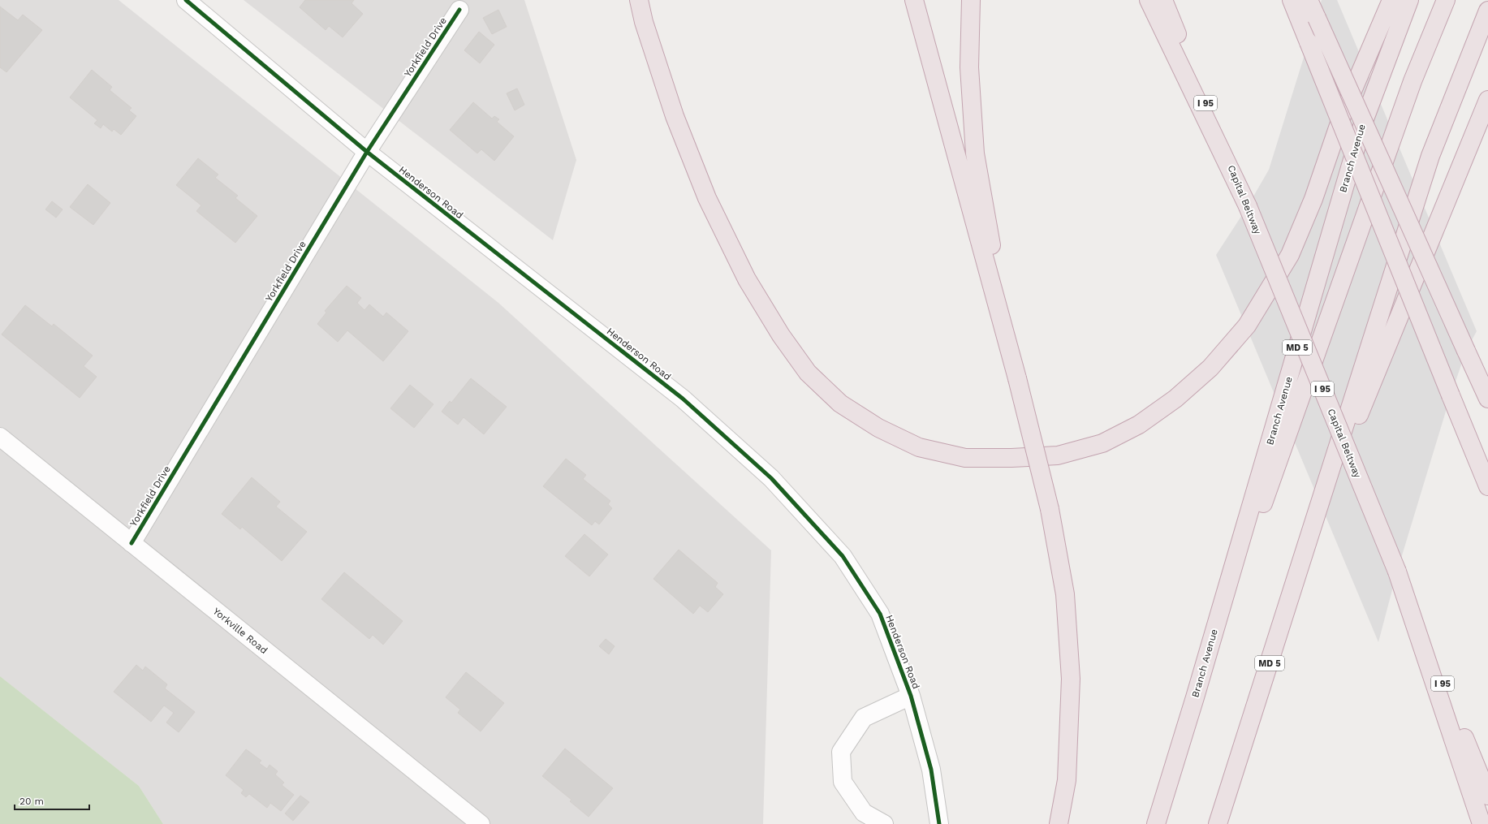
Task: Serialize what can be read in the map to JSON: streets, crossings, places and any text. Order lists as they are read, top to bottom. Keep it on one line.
{"streets":{"highway":["I 95","Branch Avenue","Capital Beltway","MD 5"],"street":["Yorkfield Drive","Henderson Road","Yorkville Road"]},"crossings":[["Yorkfield Drive","Henderson Road"],["Yorkfield Drive","Yorkville Road"]],"scale_bar":"20 m"}
